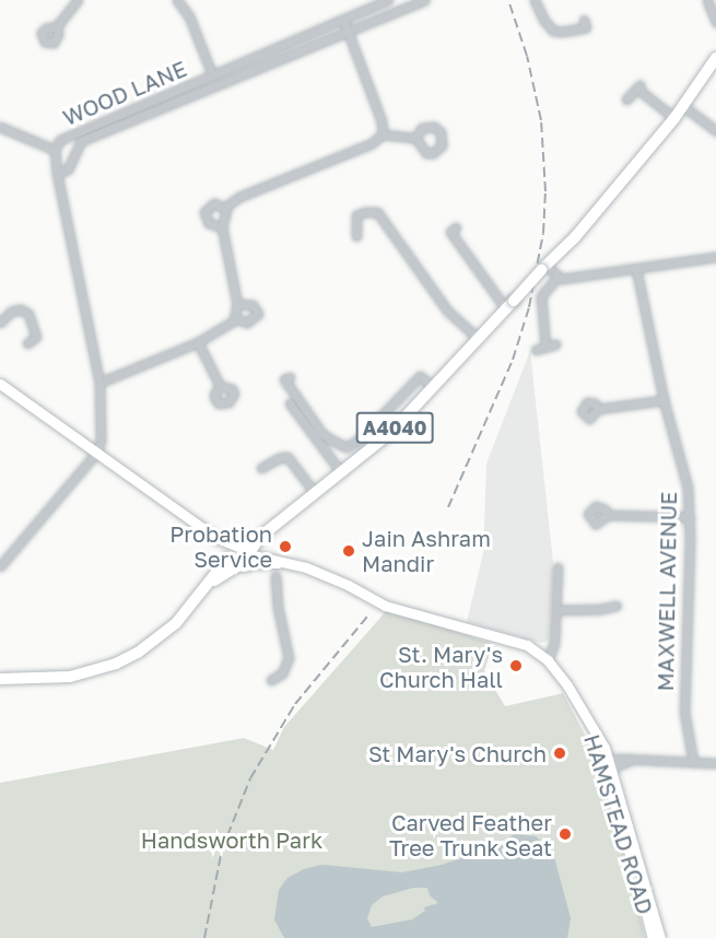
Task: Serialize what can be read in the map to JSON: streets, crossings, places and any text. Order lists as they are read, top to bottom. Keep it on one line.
{"streets":{"main road":["A4040","HAMSTEAD ROAD"],"street":["WOOD LANE","MAXWELL AVENUE"]},"crossings":[["A4040","HAMSTEAD ROAD"]],"parks":["Handsworth Park"],"places":["Probation Service","Jain Ashram Mandir","St. Mary's Church Hall","St Mary's Church","Carved Feather Tree Trunk Seat"]}
